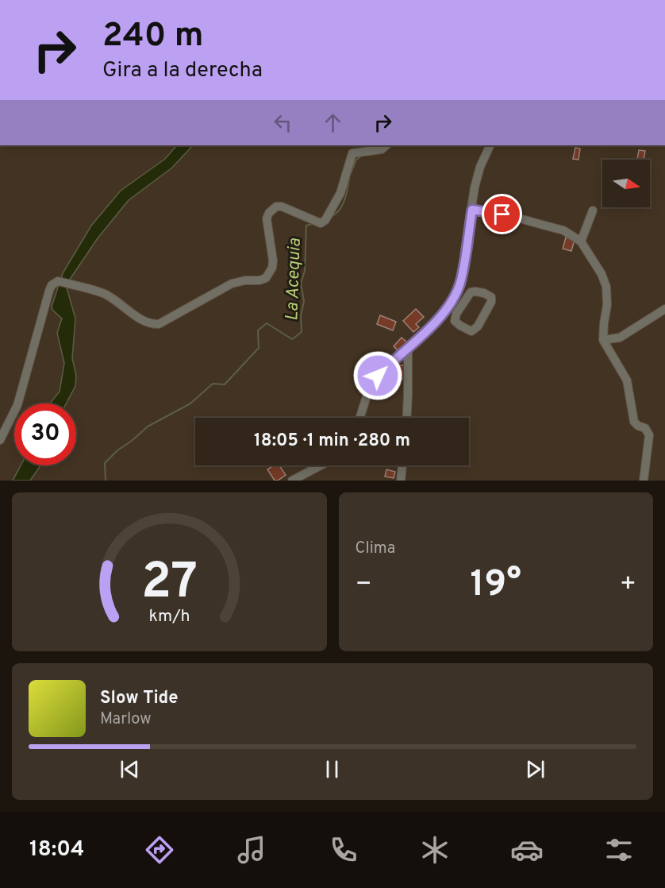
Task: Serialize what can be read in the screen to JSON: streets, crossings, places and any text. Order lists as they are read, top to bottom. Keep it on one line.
{"water":["La Acequia"],"north":"right","page":{"turn":["240 m","Gira a la derecha"],"limit":"30","trip":"18:05 · 1 min · 280 m","tile":"Clima","heat":["−","19°","+"],"song":["Slow Tide","Marlow"],"tabs":"18:04","gauge":["27","km/h"]}}
